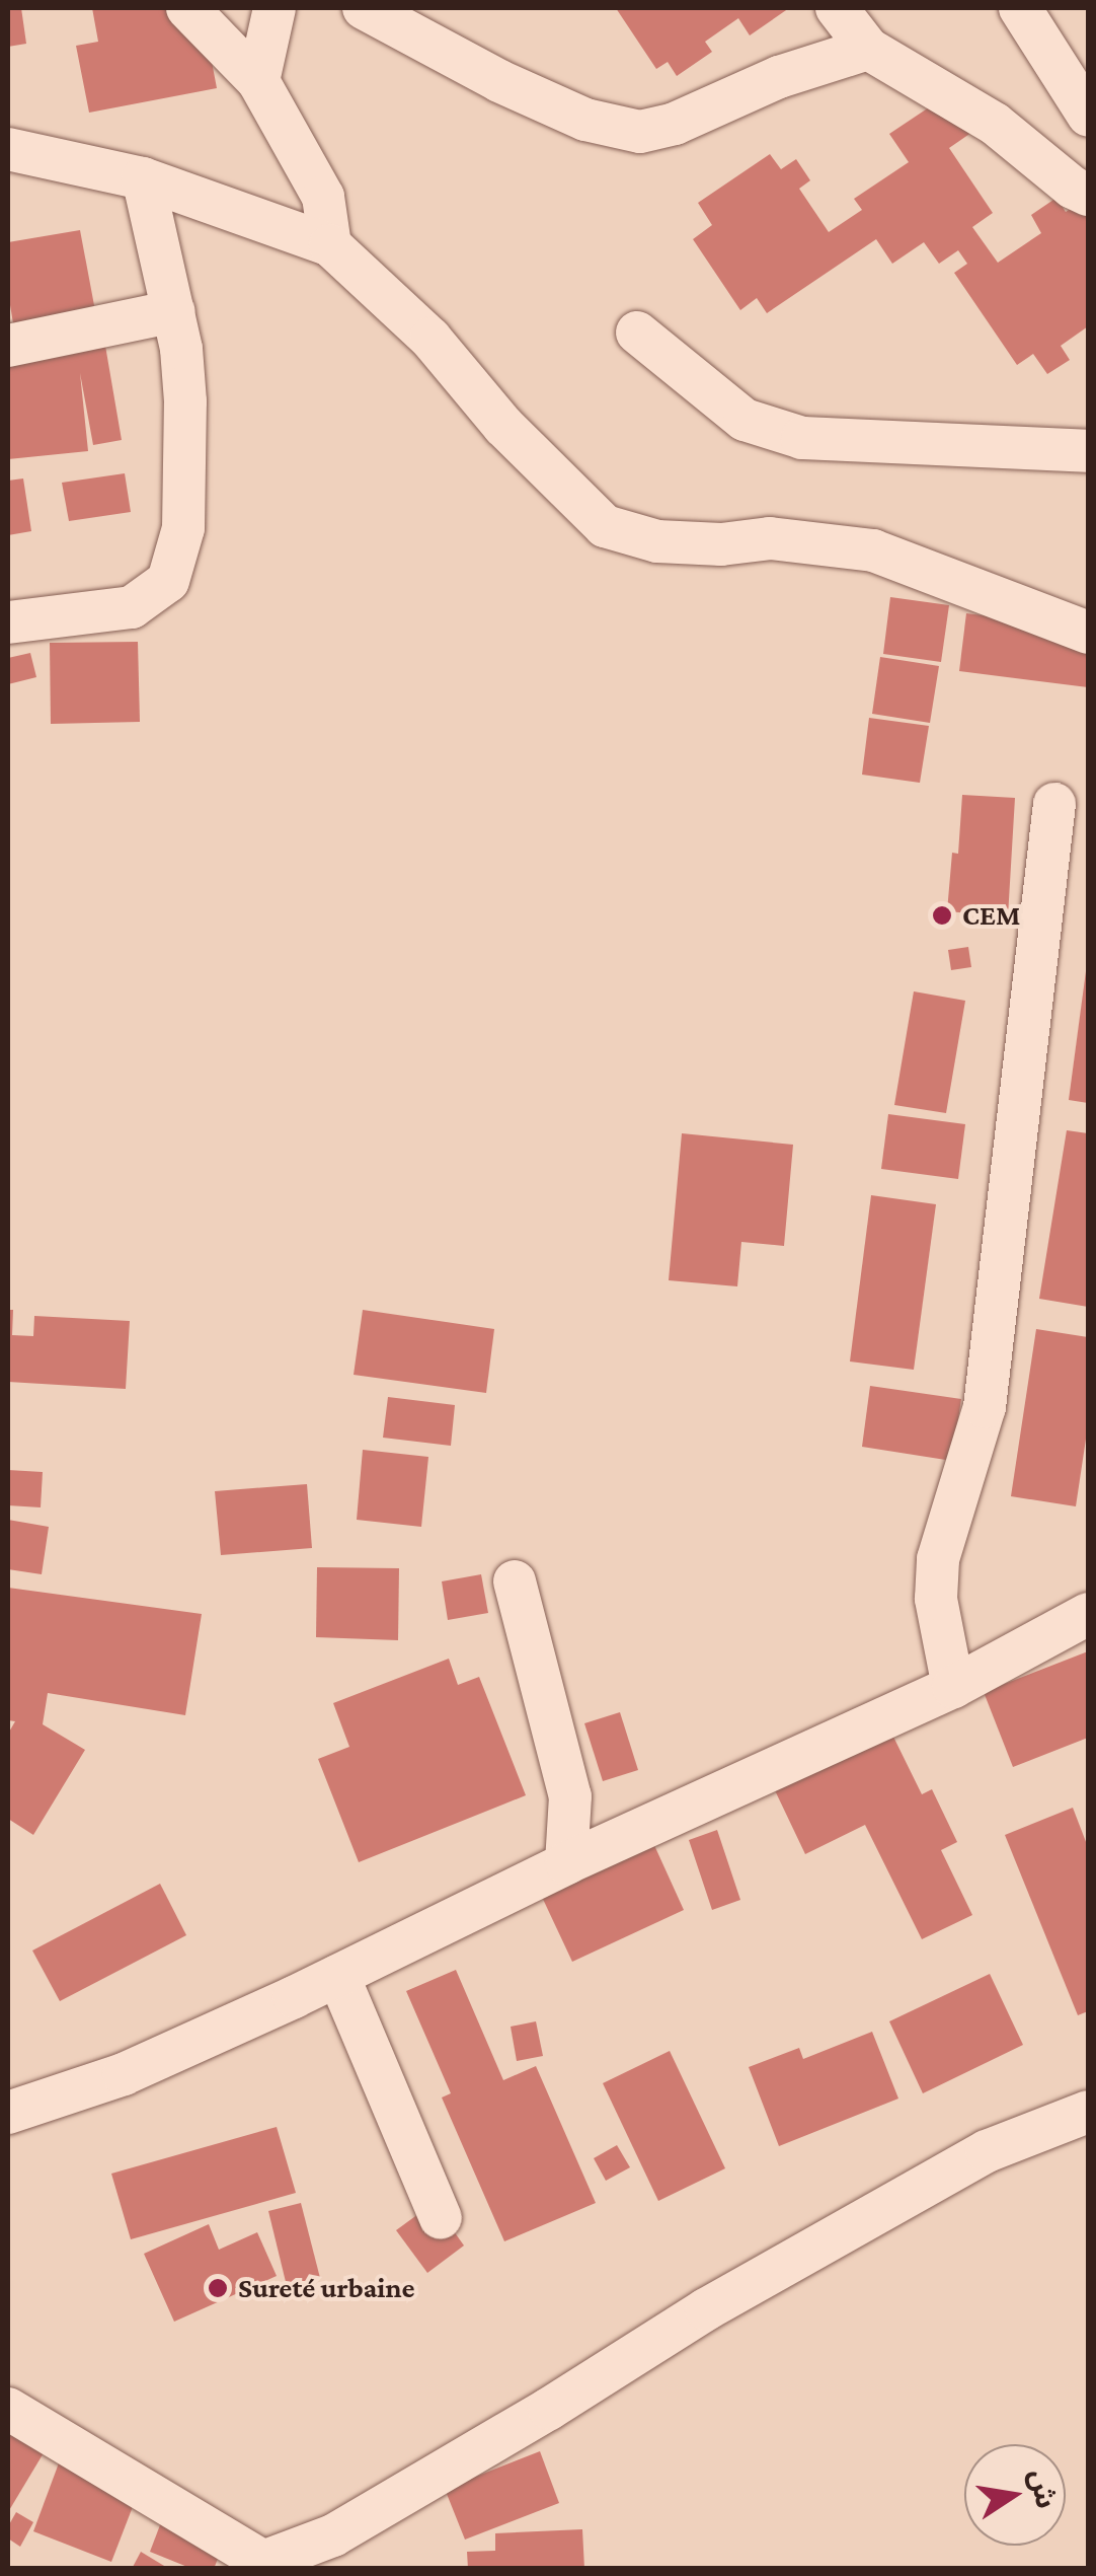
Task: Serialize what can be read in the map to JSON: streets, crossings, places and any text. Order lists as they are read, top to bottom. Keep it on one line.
{"places":["CEM","Sureté urbaine"],"north":"right"}
